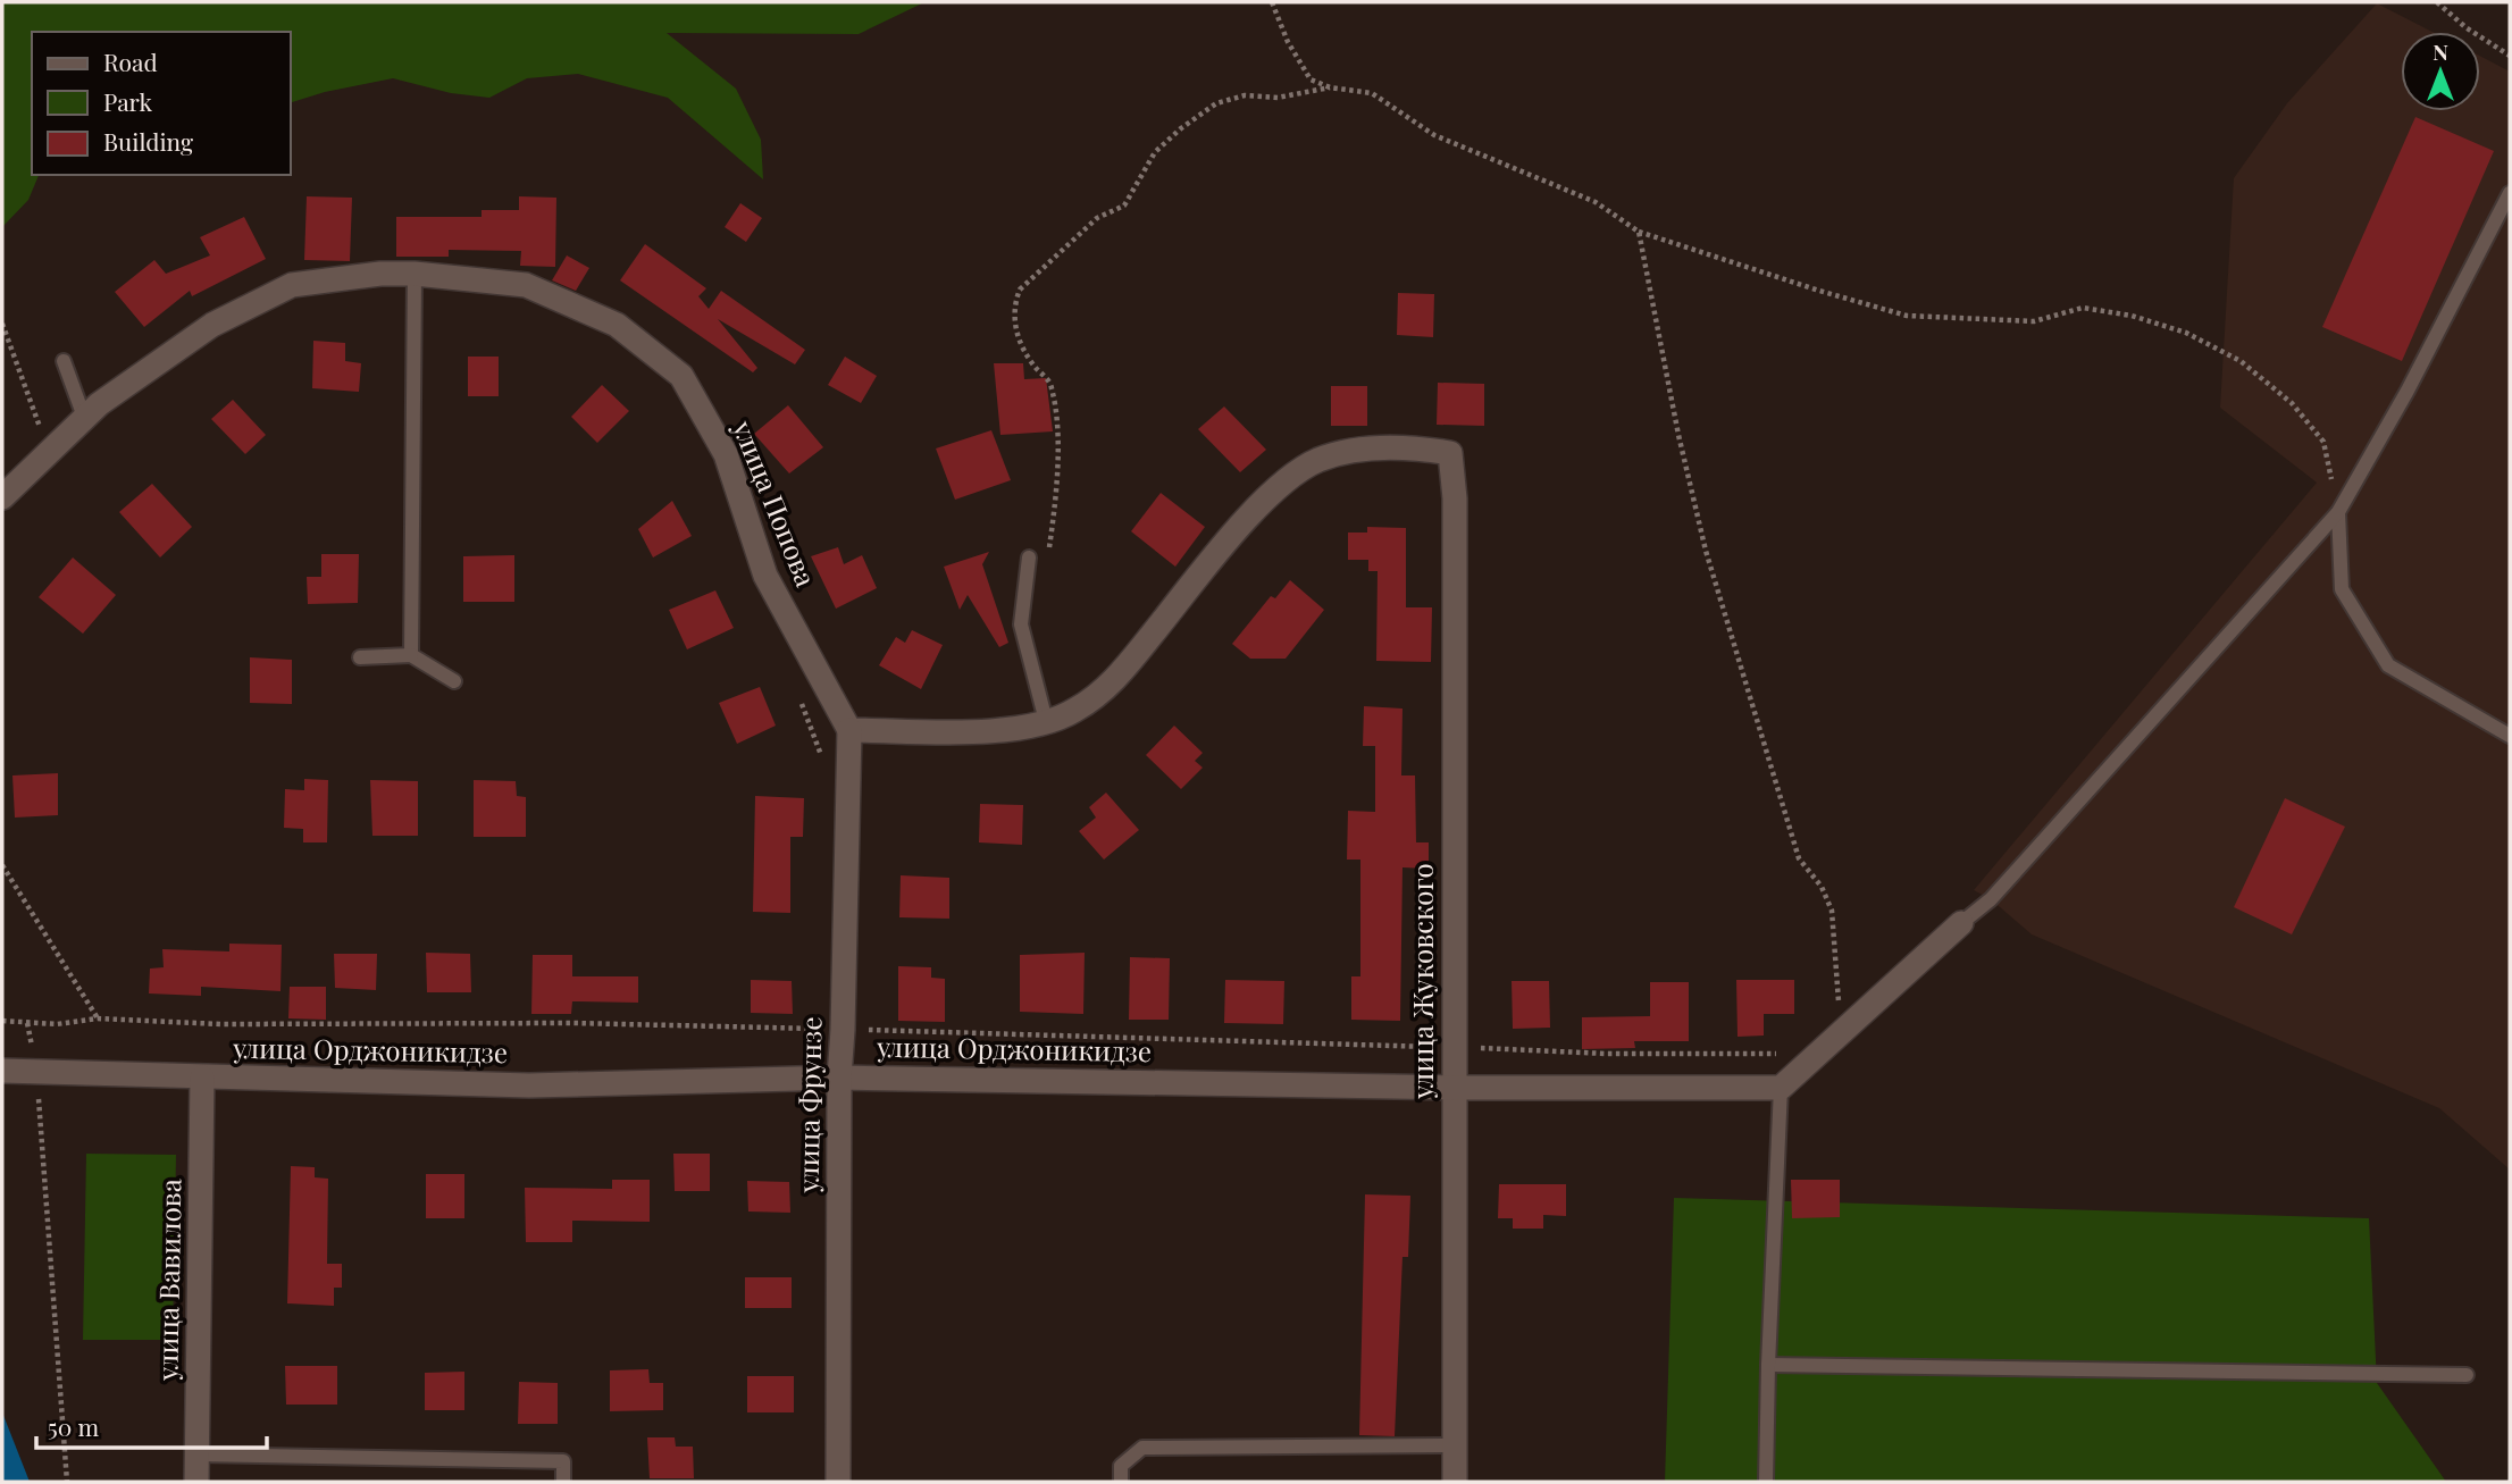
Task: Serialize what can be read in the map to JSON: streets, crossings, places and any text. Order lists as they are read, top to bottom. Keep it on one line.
{"streets":{"street":["улица Попова","улица Жуковского","улица Орджоникидзе","улица Фрунзе","улица Вавилова"]},"crossings":[["улица Попова","улица Фрунзе"],["улица Жуковского","улица Орджоникидзе"],["улица Орджоникидзе","улица Фрунзе"],["улица Орджоникидзе","улица Вавилова"]],"legend":["Road","Park","Building"],"scale_bar":"50 m","north":"top"}
